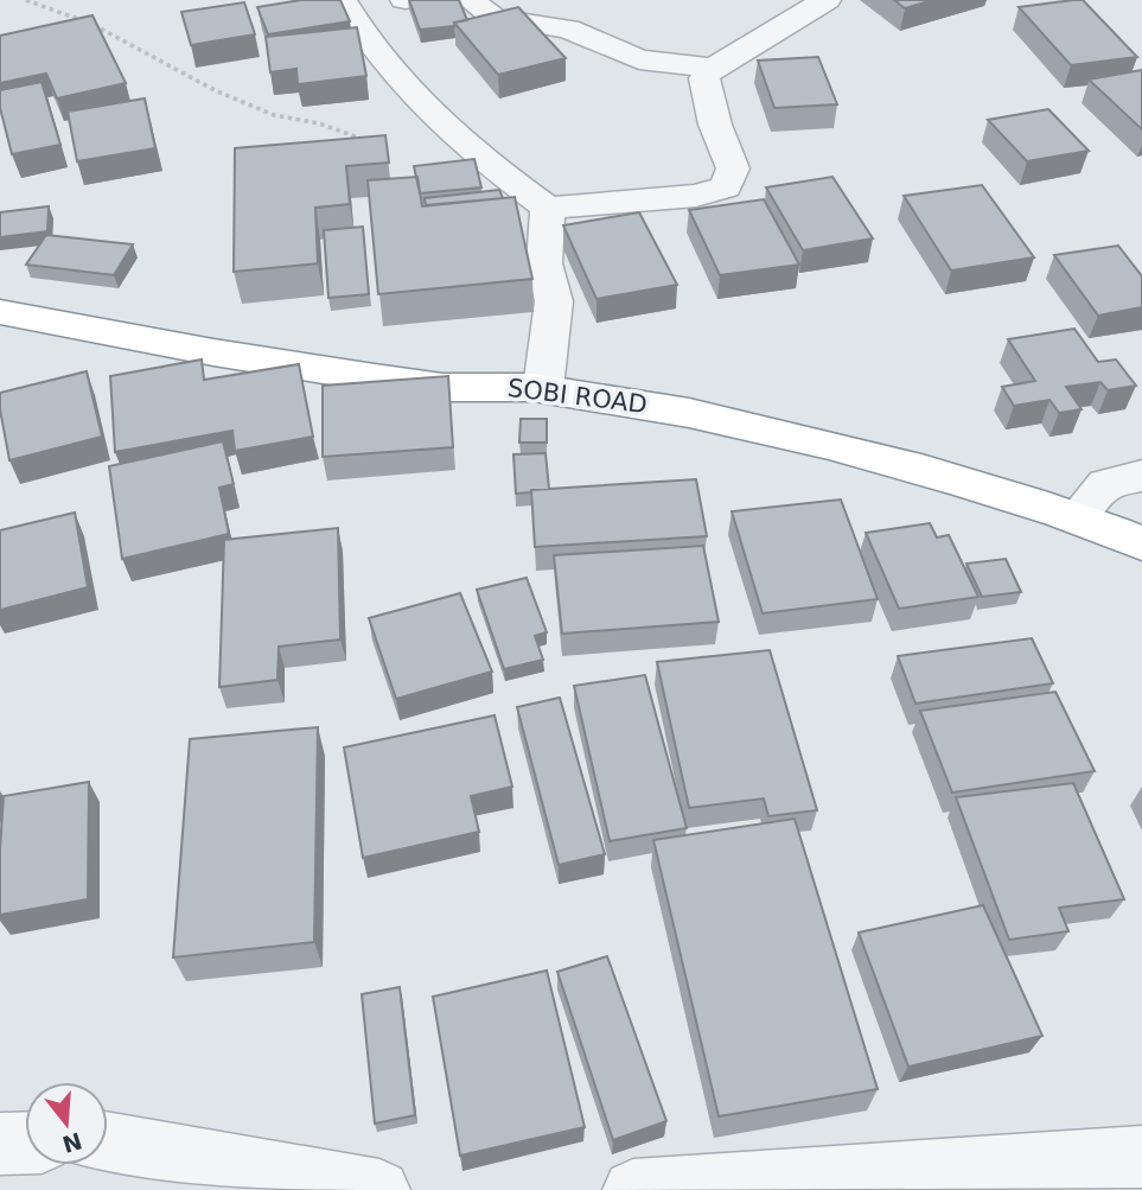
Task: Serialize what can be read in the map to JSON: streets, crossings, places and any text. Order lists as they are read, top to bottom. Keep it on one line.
{"streets":{"highway":["SOBI ROAD"]},"north":"bottom"}
